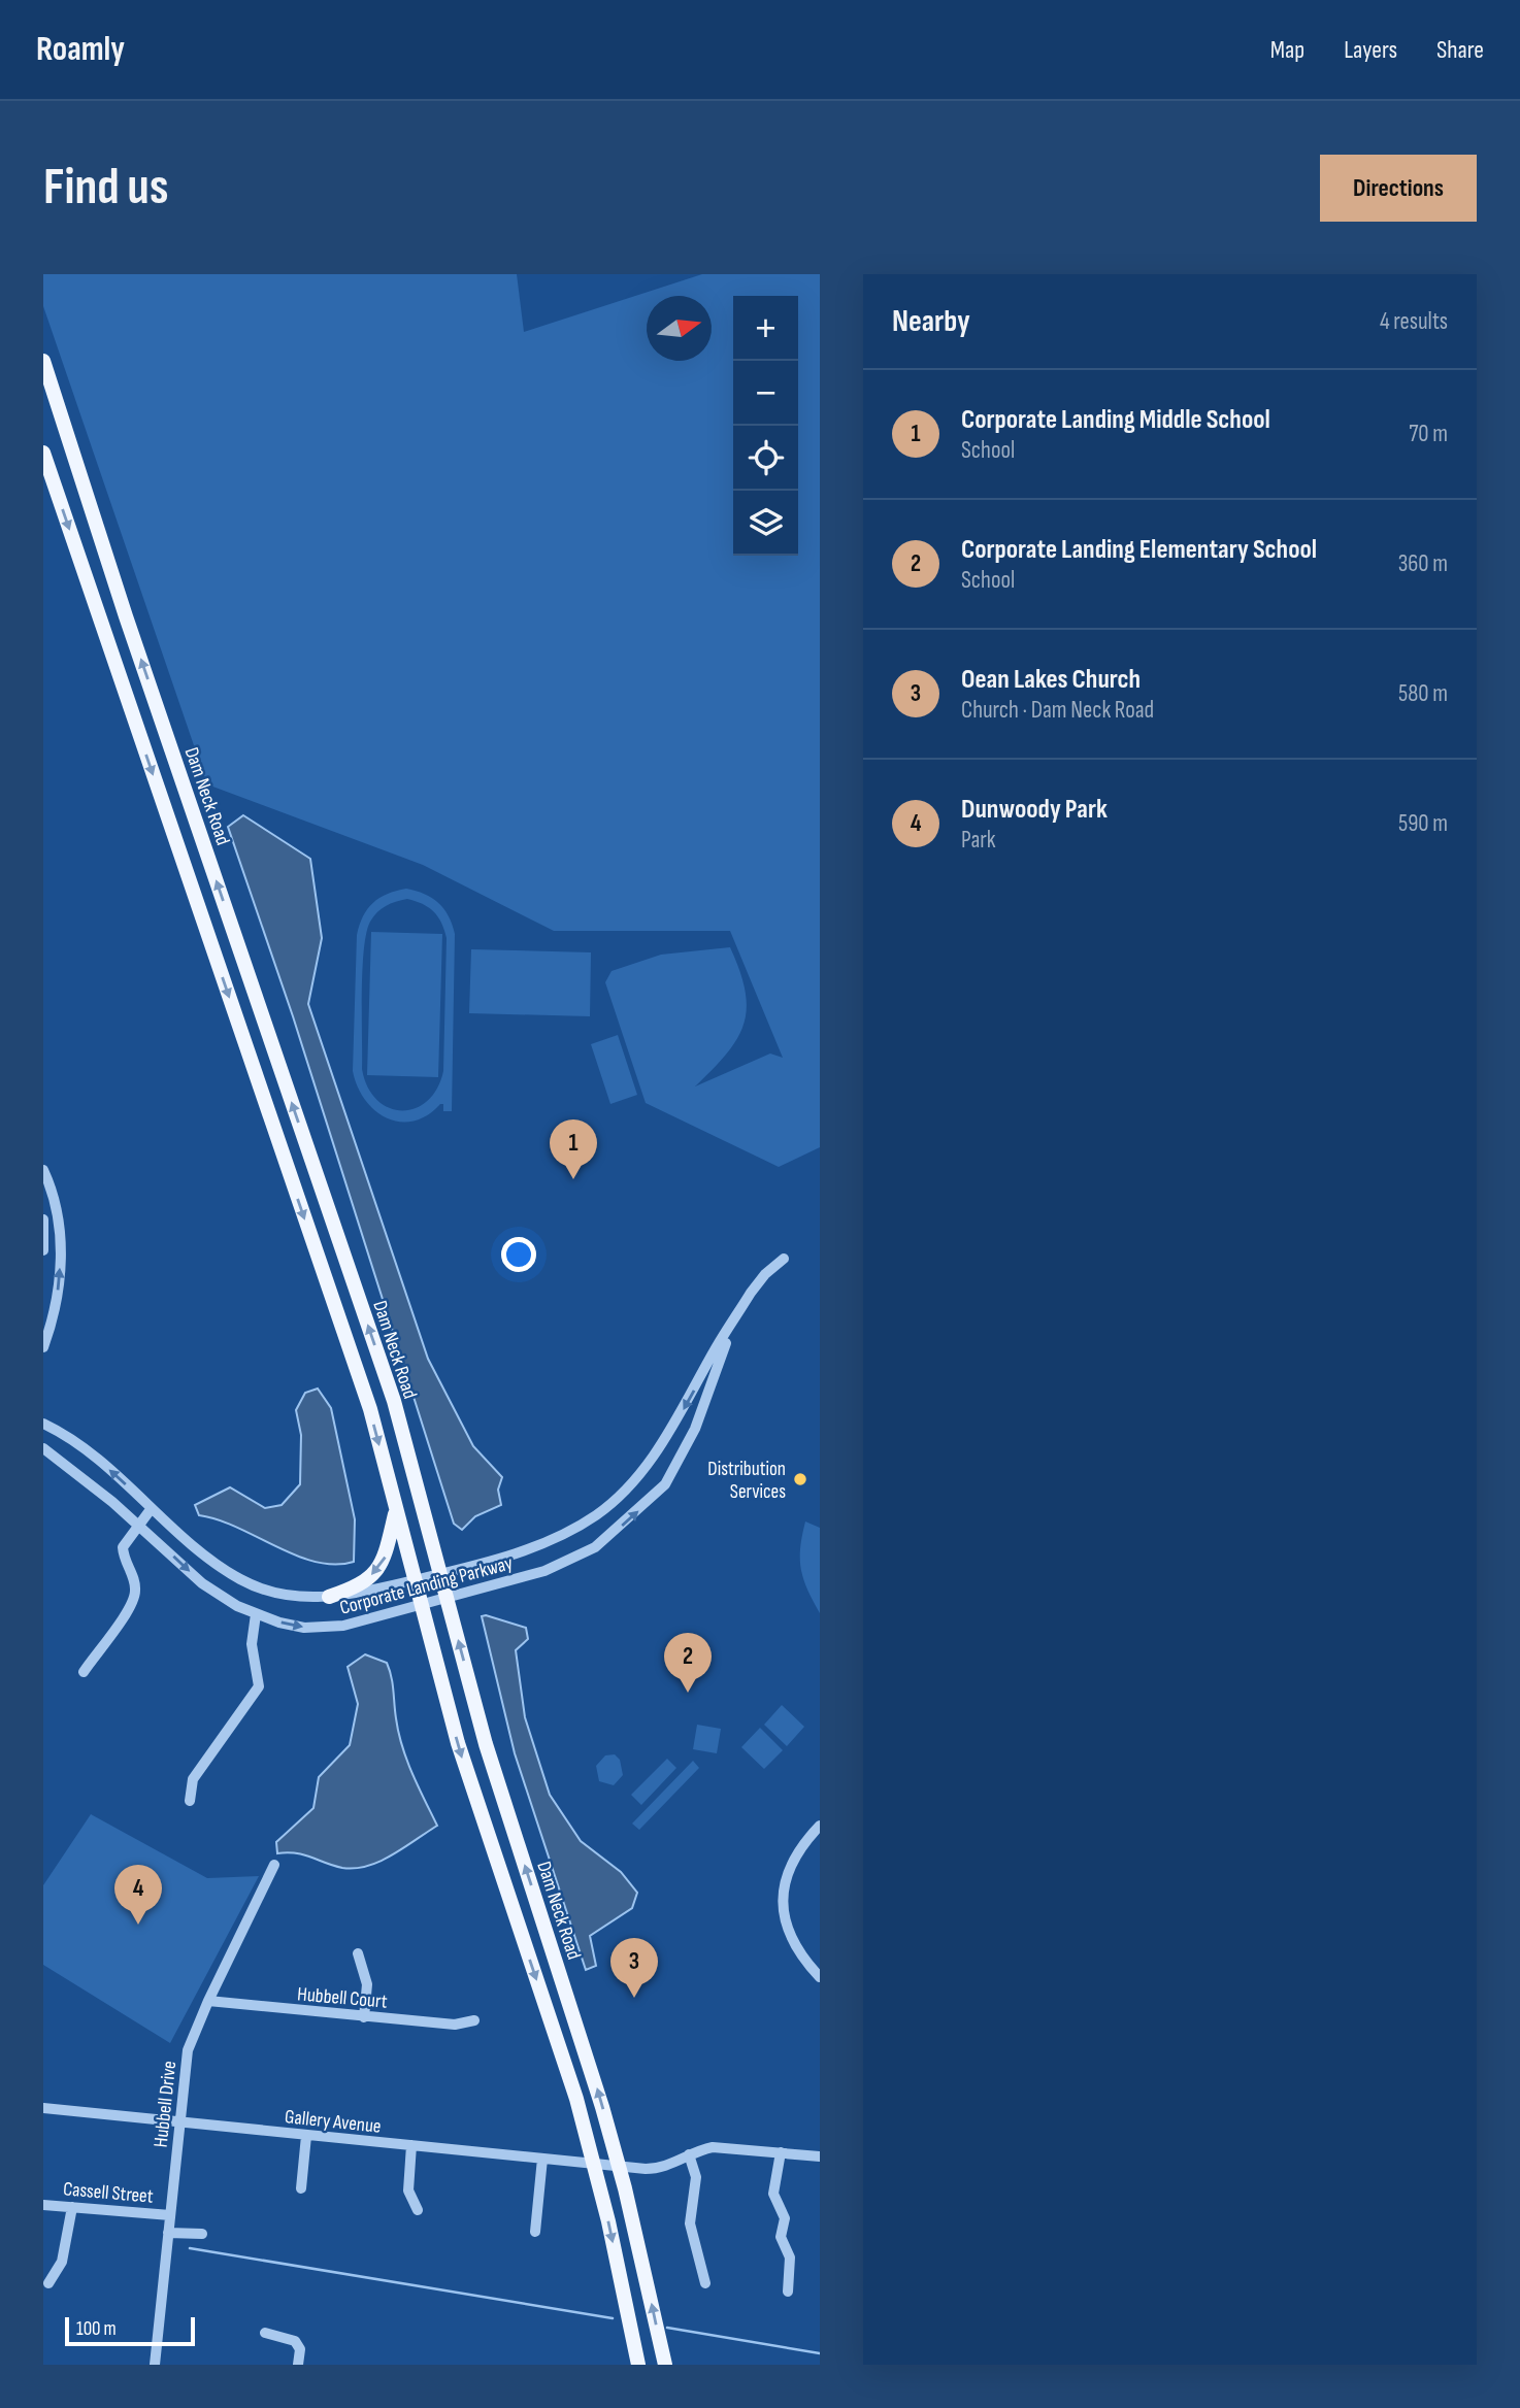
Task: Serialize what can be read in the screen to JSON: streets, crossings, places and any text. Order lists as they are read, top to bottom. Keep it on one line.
{"streets":{"main road":["Dam Neck Road"],"street":["Corporate Landing Parkway","Hubbell Court","Hubbell Drive","Gallery Avenue","Cassell Street"]},"crossings":[["Dam Neck Road","Corporate Landing Parkway"],["Dam Neck Road","Gallery Avenue"],["Hubbell Court","Hubbell Drive"],["Hubbell Drive","Gallery Avenue"],["Hubbell Drive","Cassell Street"]],"places":["Distribution Services"],"scale_bar":"100 m","north":"right","page":{"header":"Roamly","nav":["Map","Layers","Share"],"buttons":"Directions","title":"Find us","heading":["Nearby","4 results"],"map_buttons":["+","−"],"list":[{"mark":"1","name":"Corporate Landing Middle School","note":"School","value":"70 m"},{"mark":"2","name":"Corporate Landing Elementary School","note":"School","value":"360 m"},{"mark":"3","name":"Oean Lakes Church","note":"Church · Dam Neck Road","value":"580 m"},{"mark":"4","name":"Dunwoody Park","note":"Park","value":"590 m"}],"pins":["1","2","4","3"],"scale":"100 m"}}
